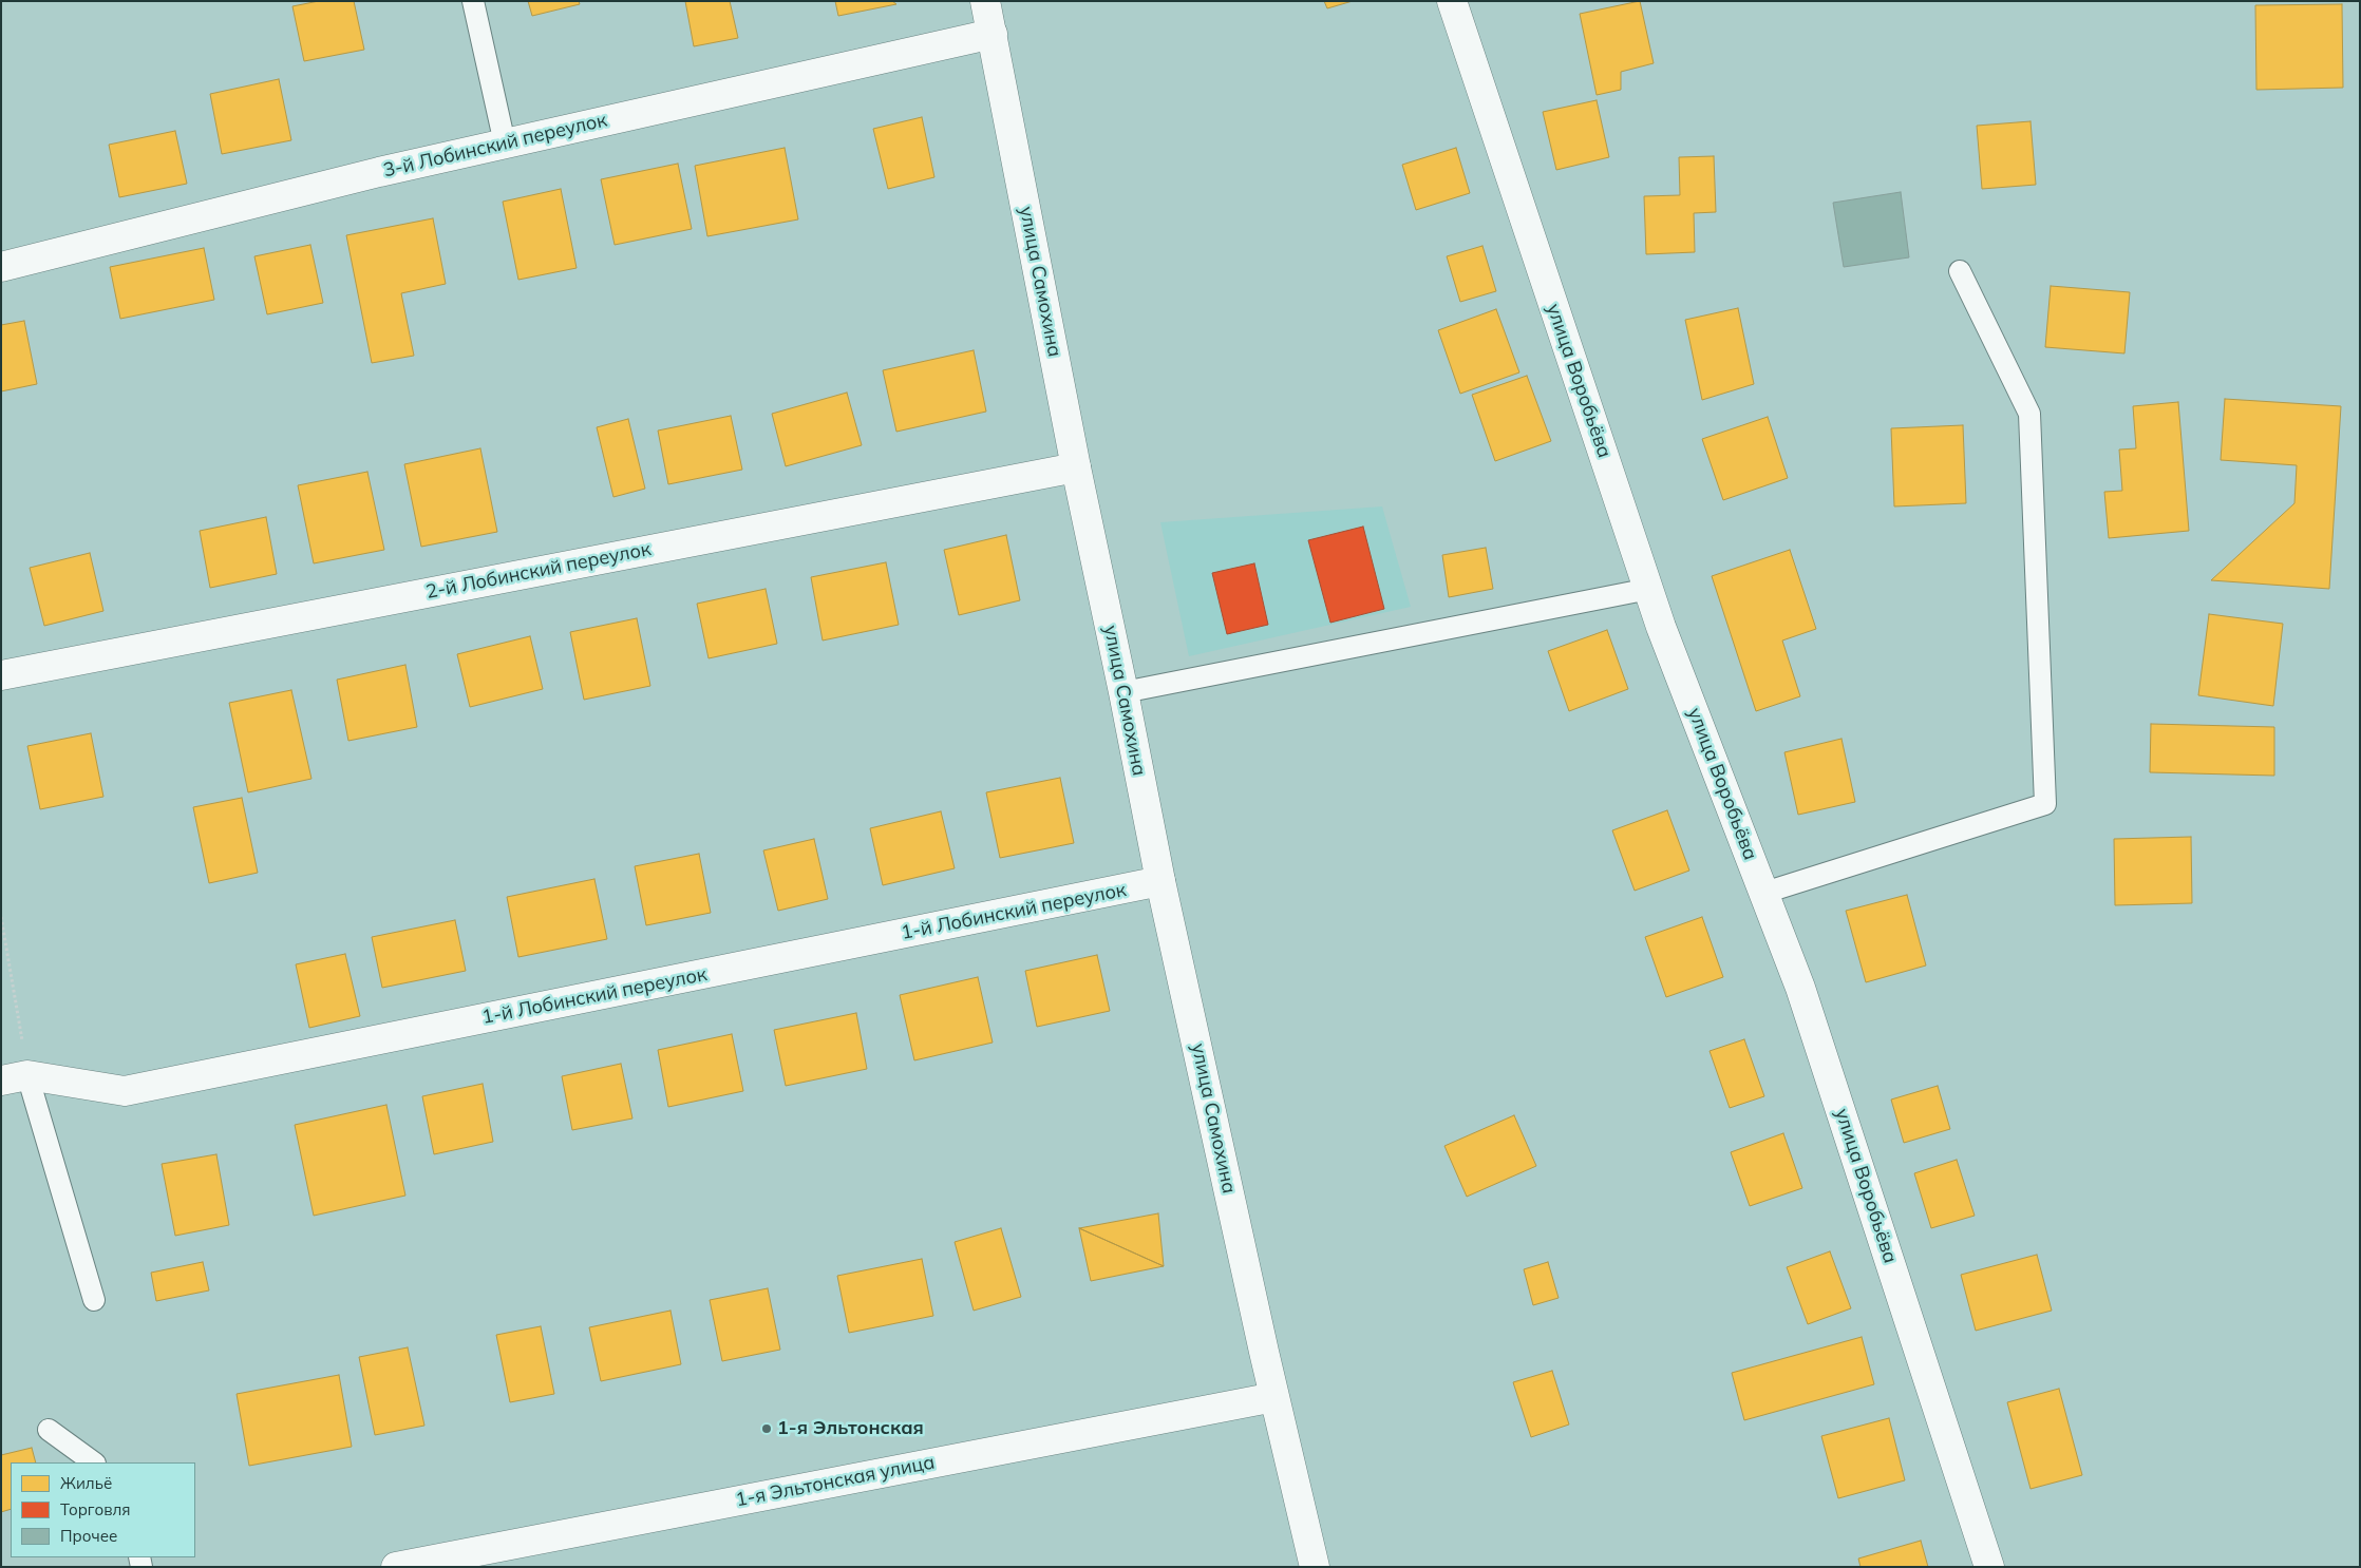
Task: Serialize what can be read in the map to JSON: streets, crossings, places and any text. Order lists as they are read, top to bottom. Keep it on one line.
{"streets":{"street":["3-й Лобинский переулок","улица Самохина","улица Воробьёва","2-й Лобинский переулок","1-й Лобинский переулок","1-я Эльтонская улица"]},"crossings":[["3-й Лобинский переулок","улица Самохина"],["улица Самохина","2-й Лобинский переулок"],["улица Самохина","1-й Лобинский переулок"],["улица Самохина","1-я Эльтонская улица"]],"places":["1-я Эльтонская"],"legend":["Жильё","Торговля","Прочее"]}
